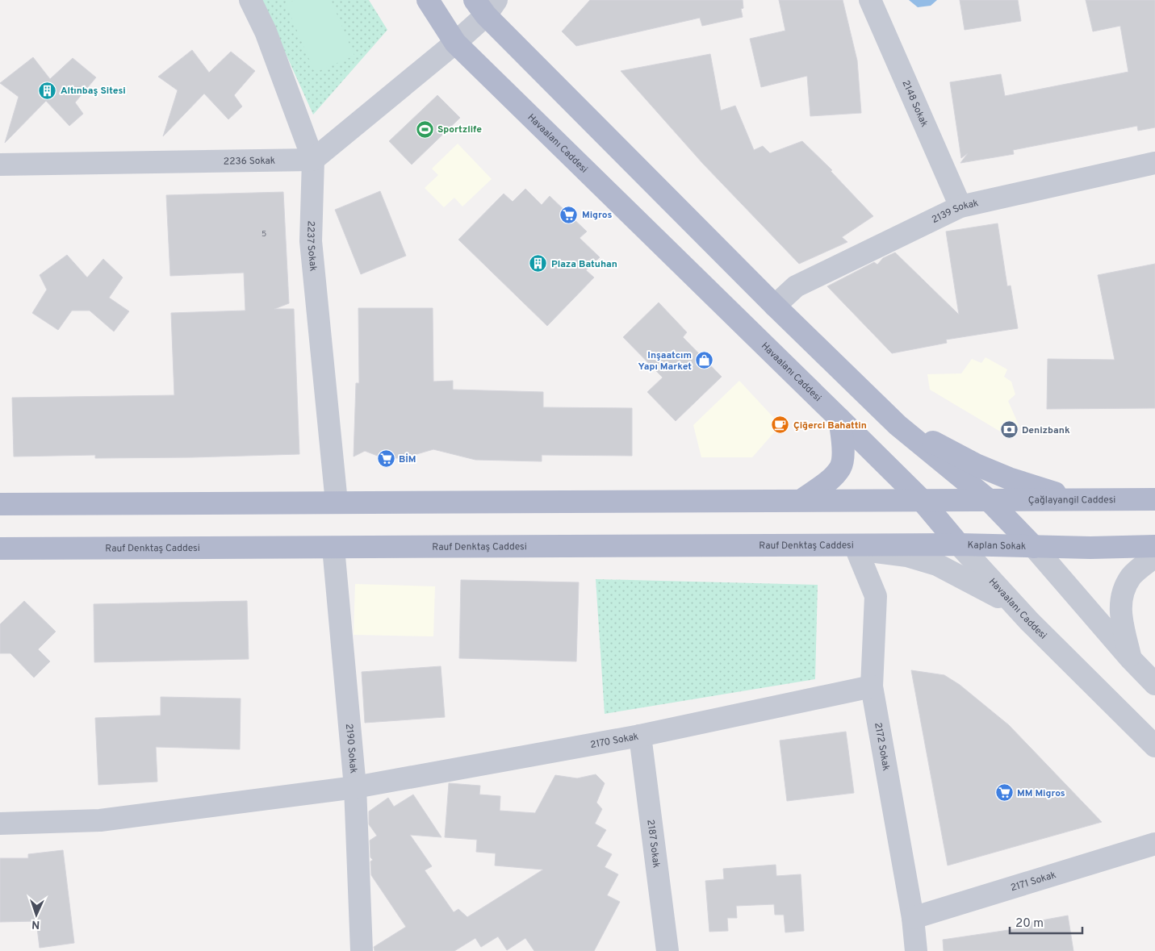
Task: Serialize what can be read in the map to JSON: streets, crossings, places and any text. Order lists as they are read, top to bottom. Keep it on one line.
{"streets":{"main road":["Havaalanı Caddesi","Çağlayangil Caddesi","Rauf Denktaş Caddesi","Kaplan Sokak"],"street":["2148 Sokak","2236 Sokak","2139 Sokak","2237 Sokak","2170 Sokak","2172 Sokak","2190 Sokak","2187 Sokak","2171 Sokak"]},"crossings":[["2148 Sokak","2139 Sokak"],["Havaalanı Caddesi","Çağlayangil Caddesi"],["Havaalanı Caddesi","Rauf Denktaş Caddesi"],["Havaalanı Caddesi","Kaplan Sokak"],["2236 Sokak","2237 Sokak"],["Rauf Denktaş Caddesi","Kaplan Sokak"],["Rauf Denktaş Caddesi","2172 Sokak"],["Rauf Denktaş Caddesi","2190 Sokak"],["2170 Sokak","2172 Sokak"],["2170 Sokak","2190 Sokak"],["2170 Sokak","2187 Sokak"],["2172 Sokak","2171 Sokak"]],"places":{"building":["Altınbaş Sitesi","Plaza Batuhan"],"sports":["Sportzlife"],"supermarket":["Migros","BİM","MM Migros"],"shop":["Inşaatcım Yapı Market"],"cafe":["Çiğerci Bahattin"],"bank":["Denizbank"]},"house_numbers":["5"],"scale_bar":"20 m","north":"bottom"}
